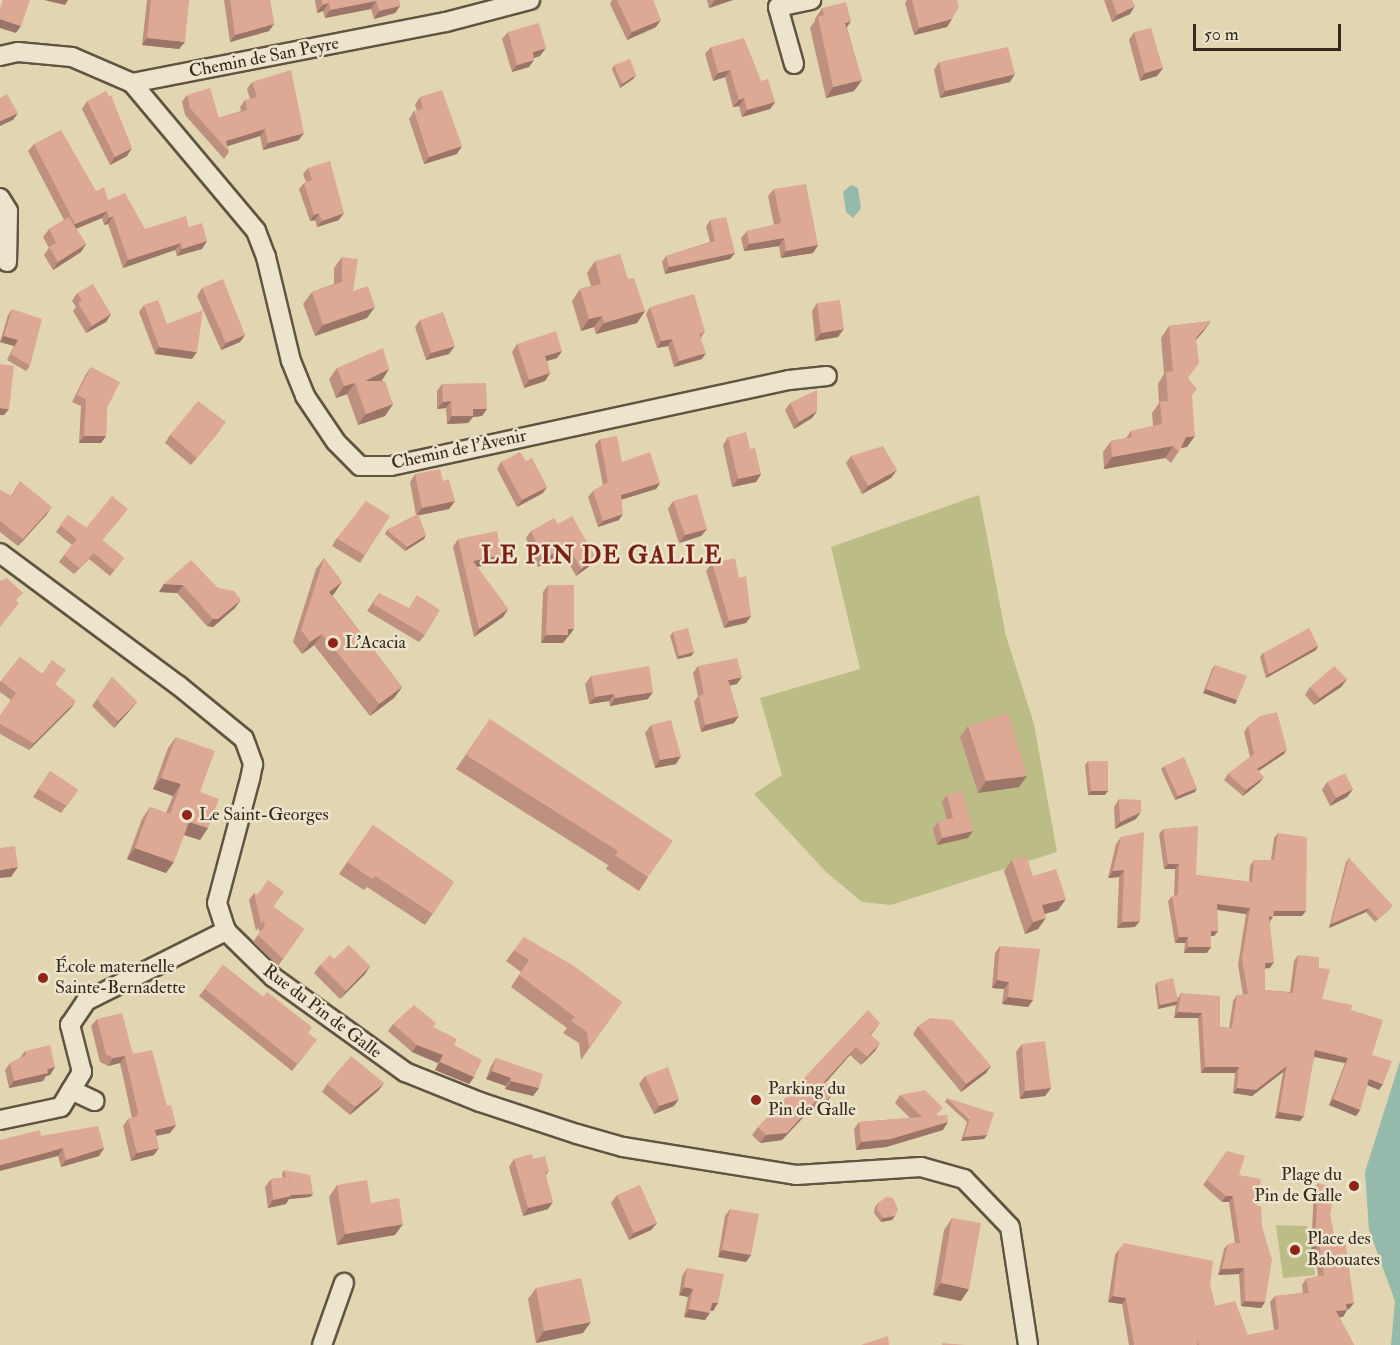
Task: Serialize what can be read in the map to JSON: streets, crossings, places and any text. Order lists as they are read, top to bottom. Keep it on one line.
{"streets":{"street":["Chemin de San Peyre","Chemin de l'Avenir","Rue du Pin de Galle"]},"crossings":[["Chemin de San Peyre","Chemin de l'Avenir"]],"districts":["LE PIN DE GALLE"],"places":["L'Acacia","Le Saint-Georges","École maternelle Sainte-Bernadette","Parking du Pin de Galle","Plage du Pin de Galle","Place des Babouates"],"scale_bar":"50 m"}
